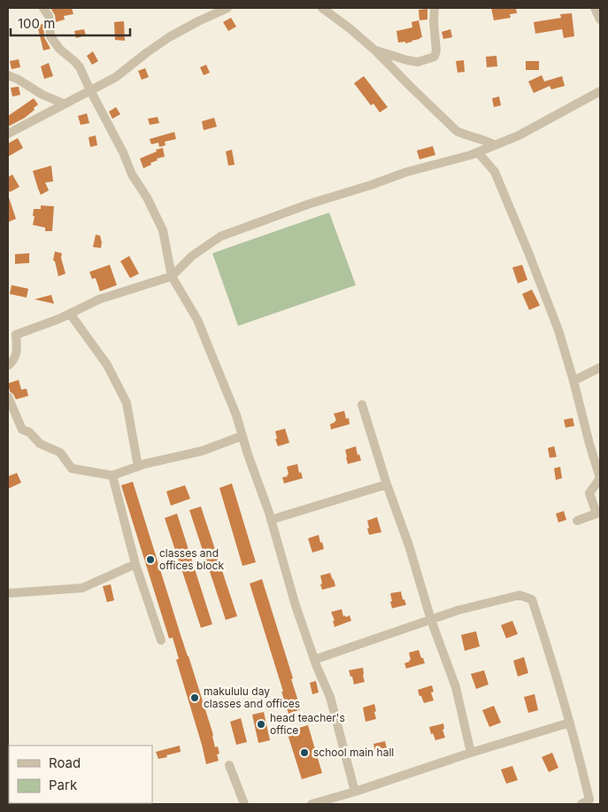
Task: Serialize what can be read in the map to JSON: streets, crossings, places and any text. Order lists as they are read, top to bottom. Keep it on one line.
{"places":["classes and offices block","makululu day classes and offices","head teacher's office","school main hall"],"legend":["Road","Park"],"scale_bar":"100 m"}
